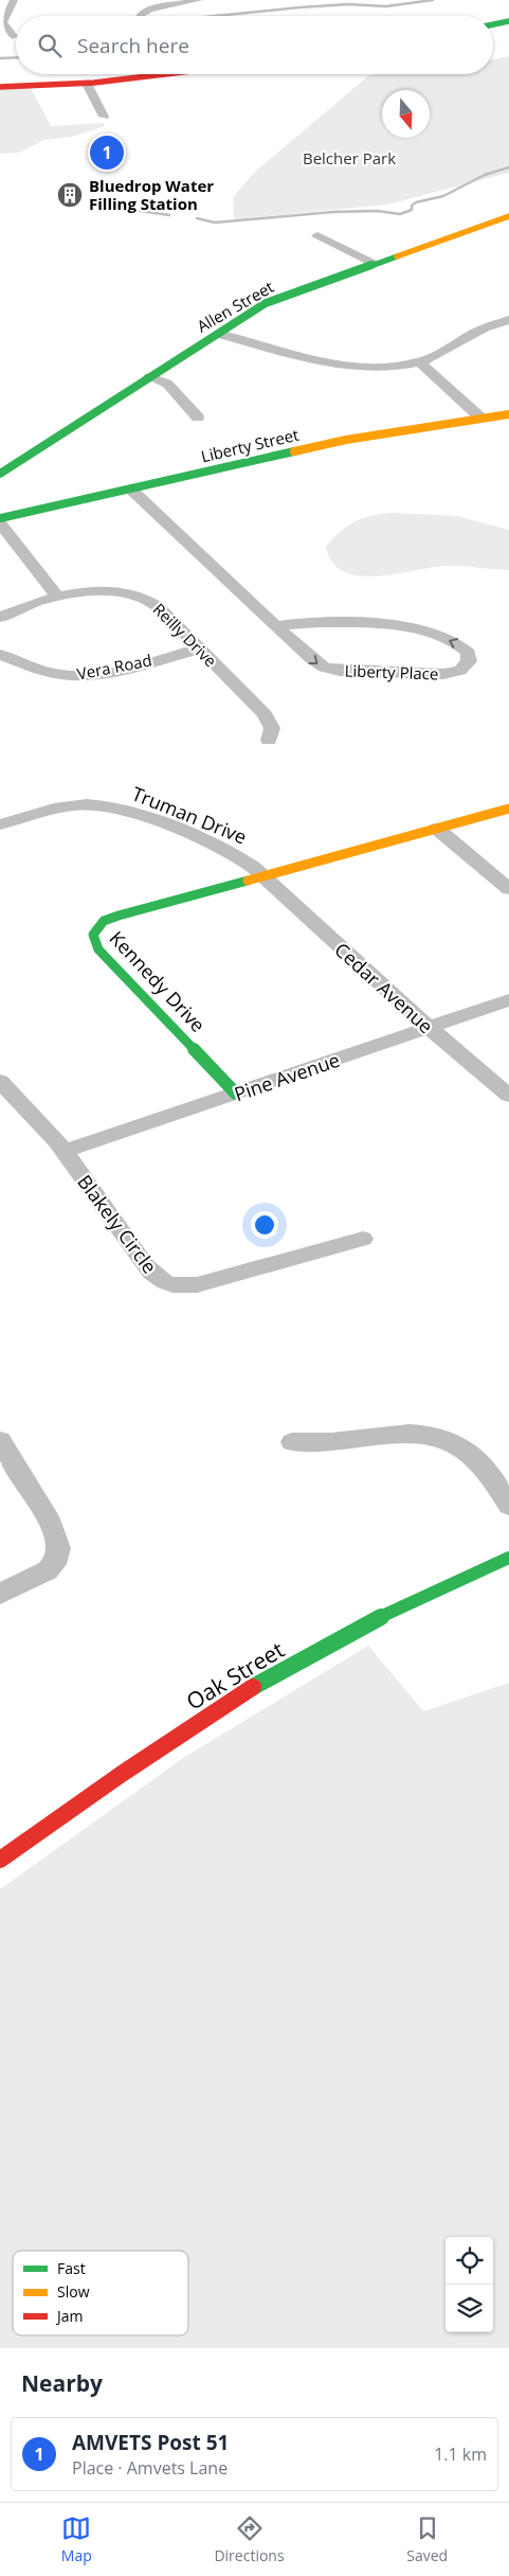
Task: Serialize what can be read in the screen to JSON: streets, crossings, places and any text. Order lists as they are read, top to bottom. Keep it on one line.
{"streets":{"street":["Allen Street","Liberty Street","Reilly Drive","Vera Road","Liberty Place","Truman Drive","Kennedy Drive","Cedar Avenue","Pine Avenue","Blakely Circle","Oak Street"]},"crossings":[["Liberty Street","Liberty Place"],["Reilly Drive","Vera Road"],["Truman Drive","Kennedy Drive"],["Truman Drive","Cedar Avenue"],["Kennedy Drive","Cedar Avenue"],["Kennedy Drive","Pine Avenue"],["Cedar Avenue","Pine Avenue"],["Pine Avenue","Blakely Circle"]],"parks":["Belcher Park"],"places":{"building":["Bluedrop Water Filling Station"]},"legend":["Fast","Slow","Jam"],"north":"bottom","page":{"search":"Search here","pins":"1","heading":"Nearby","list":[{"mark":"1","name":"AMVETS Post 51","note":"Place · Amvets Lane","value":"1.1 km"}],"nav":["Map","Directions","Saved"]}}
